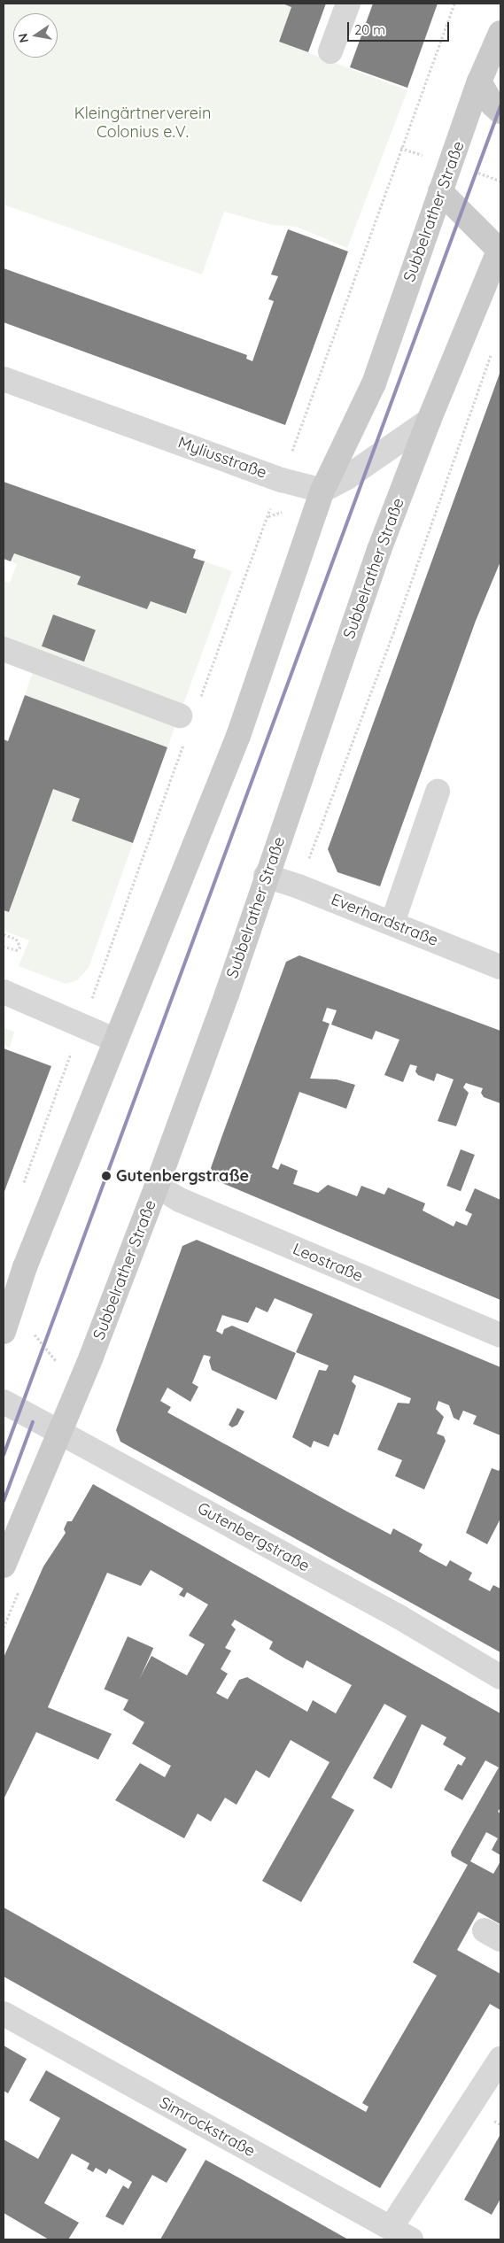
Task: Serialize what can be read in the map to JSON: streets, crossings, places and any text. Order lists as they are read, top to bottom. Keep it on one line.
{"streets":{"main road":["Subbelrather Straße"],"street":["Myliusstraße","Everhardstraße","Leostraße","Gutenbergstraße","Simrockstraße"]},"crossings":[["Subbelrather Straße","Myliusstraße"],["Subbelrather Straße","Everhardstraße"],["Subbelrather Straße","Leostraße"],["Subbelrather Straße","Gutenbergstraße"]],"parks":["Kleingärtnerverein Colonius e.V."],"places":["Gutenbergstraße"],"scale_bar":"20 m","north":"left"}
